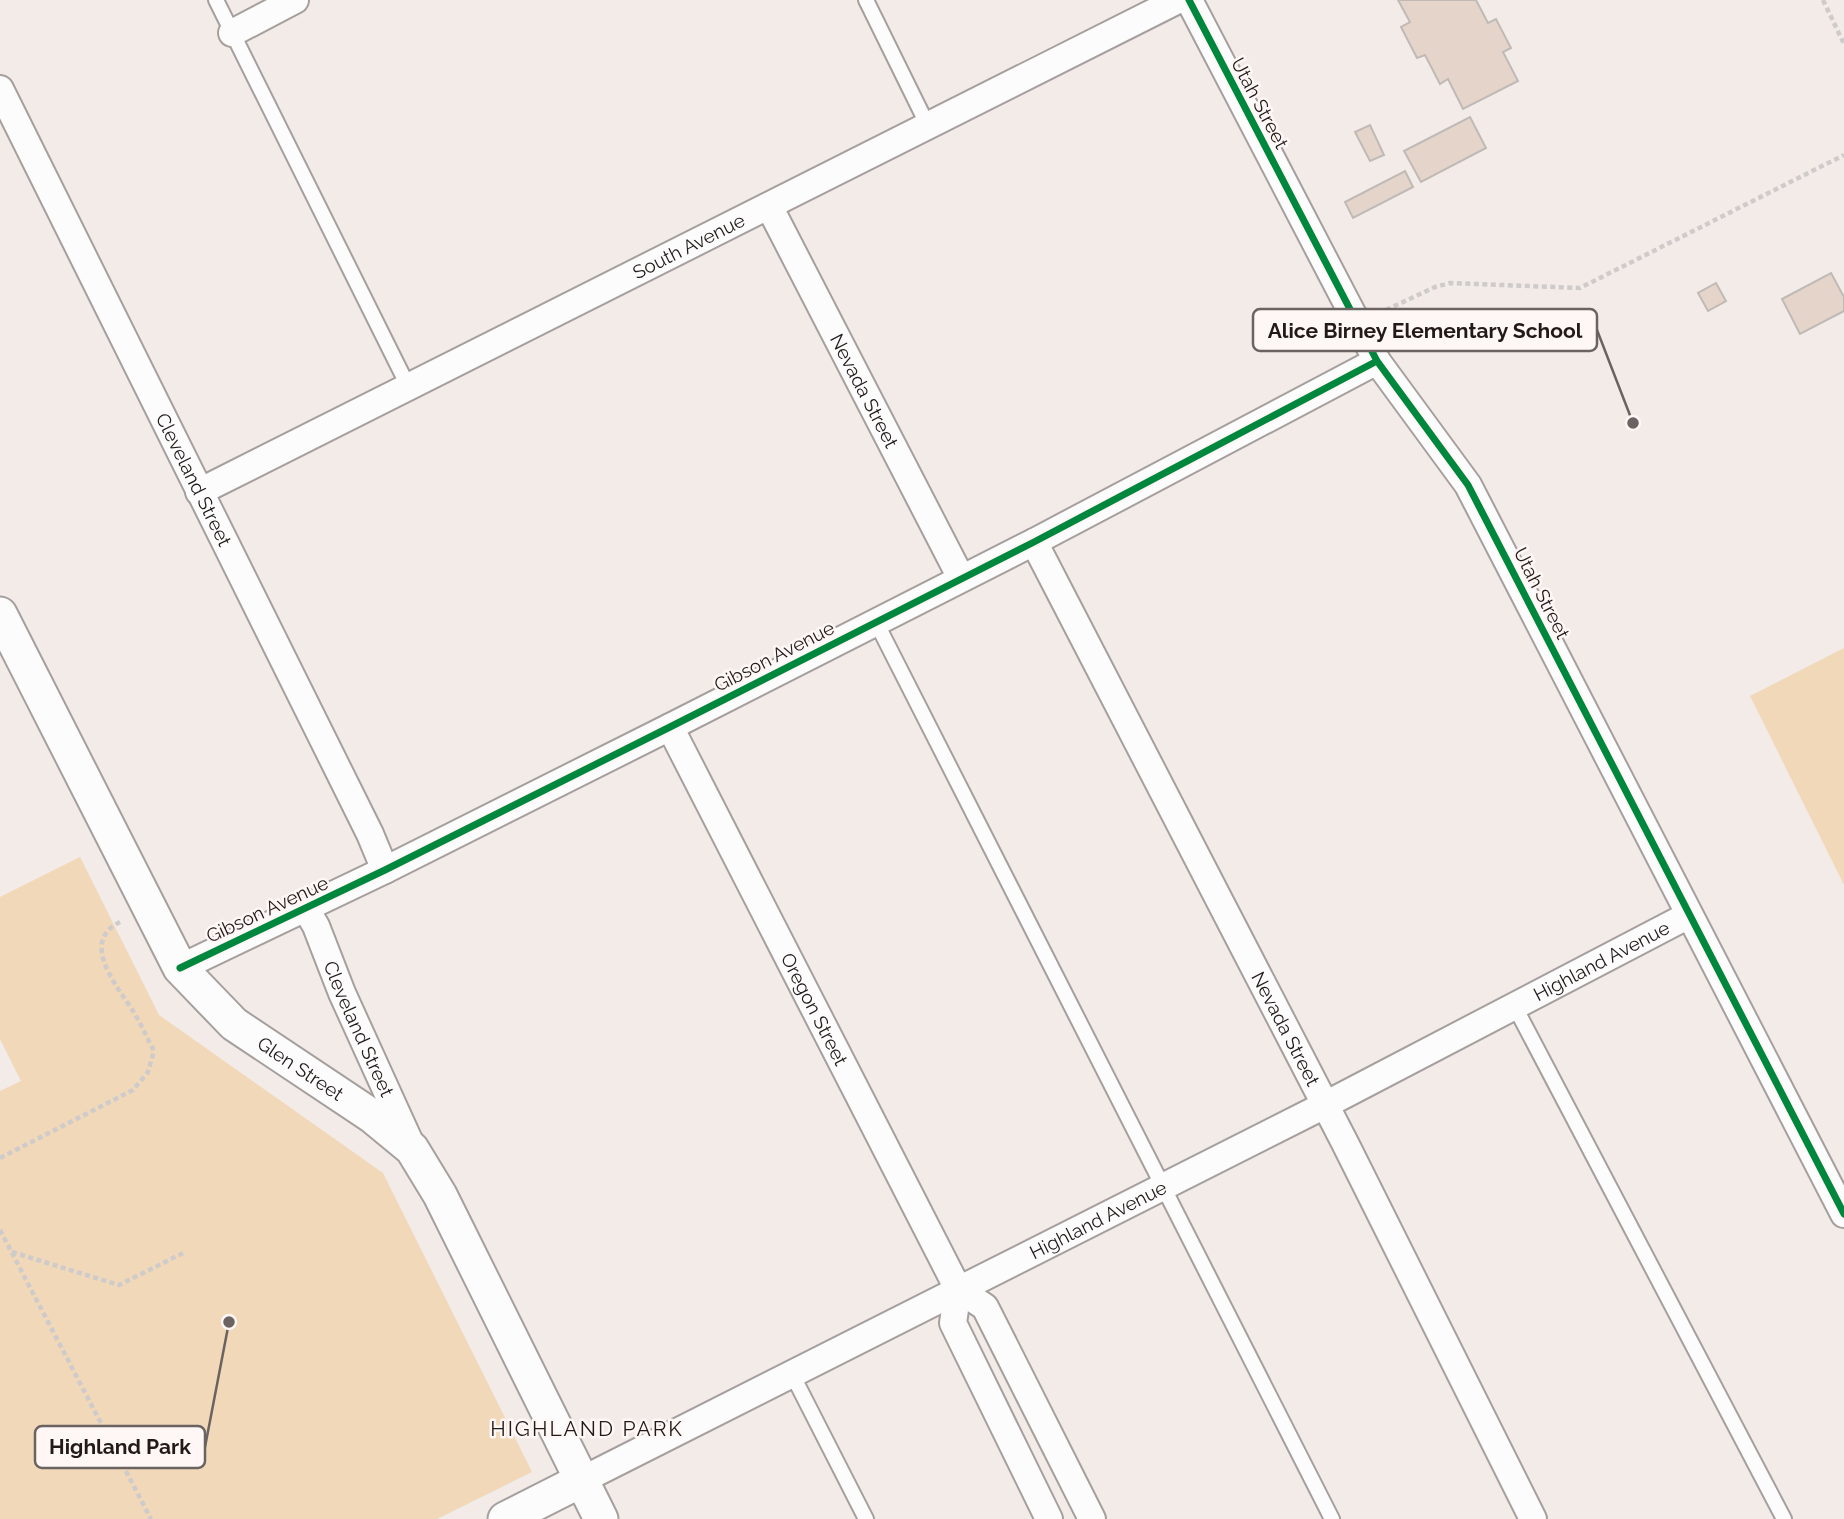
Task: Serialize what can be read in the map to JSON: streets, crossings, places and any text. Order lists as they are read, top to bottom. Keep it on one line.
{"streets":{"street":["Utah Street","South Avenue","Nevada Street","Cleveland Street","Gibson Avenue","Highland Avenue","Oregon Street","Glen Street"]},"crossings":[["Utah Street","Gibson Avenue"],["Utah Street","Highland Avenue"],["South Avenue","Nevada Street"],["South Avenue","Cleveland Street"],["Nevada Street","Gibson Avenue"],["Nevada Street","Highland Avenue"],["Cleveland Street","Gibson Avenue"],["Cleveland Street","Glen Street"],["Gibson Avenue","Oregon Street"],["Gibson Avenue","Glen Street"],["Highland Avenue","Oregon Street"],["Highland Avenue","Glen Street"]],"districts":["HIGHLAND PARK"],"places":["Alice Birney Elementary School","Highland Park"]}
